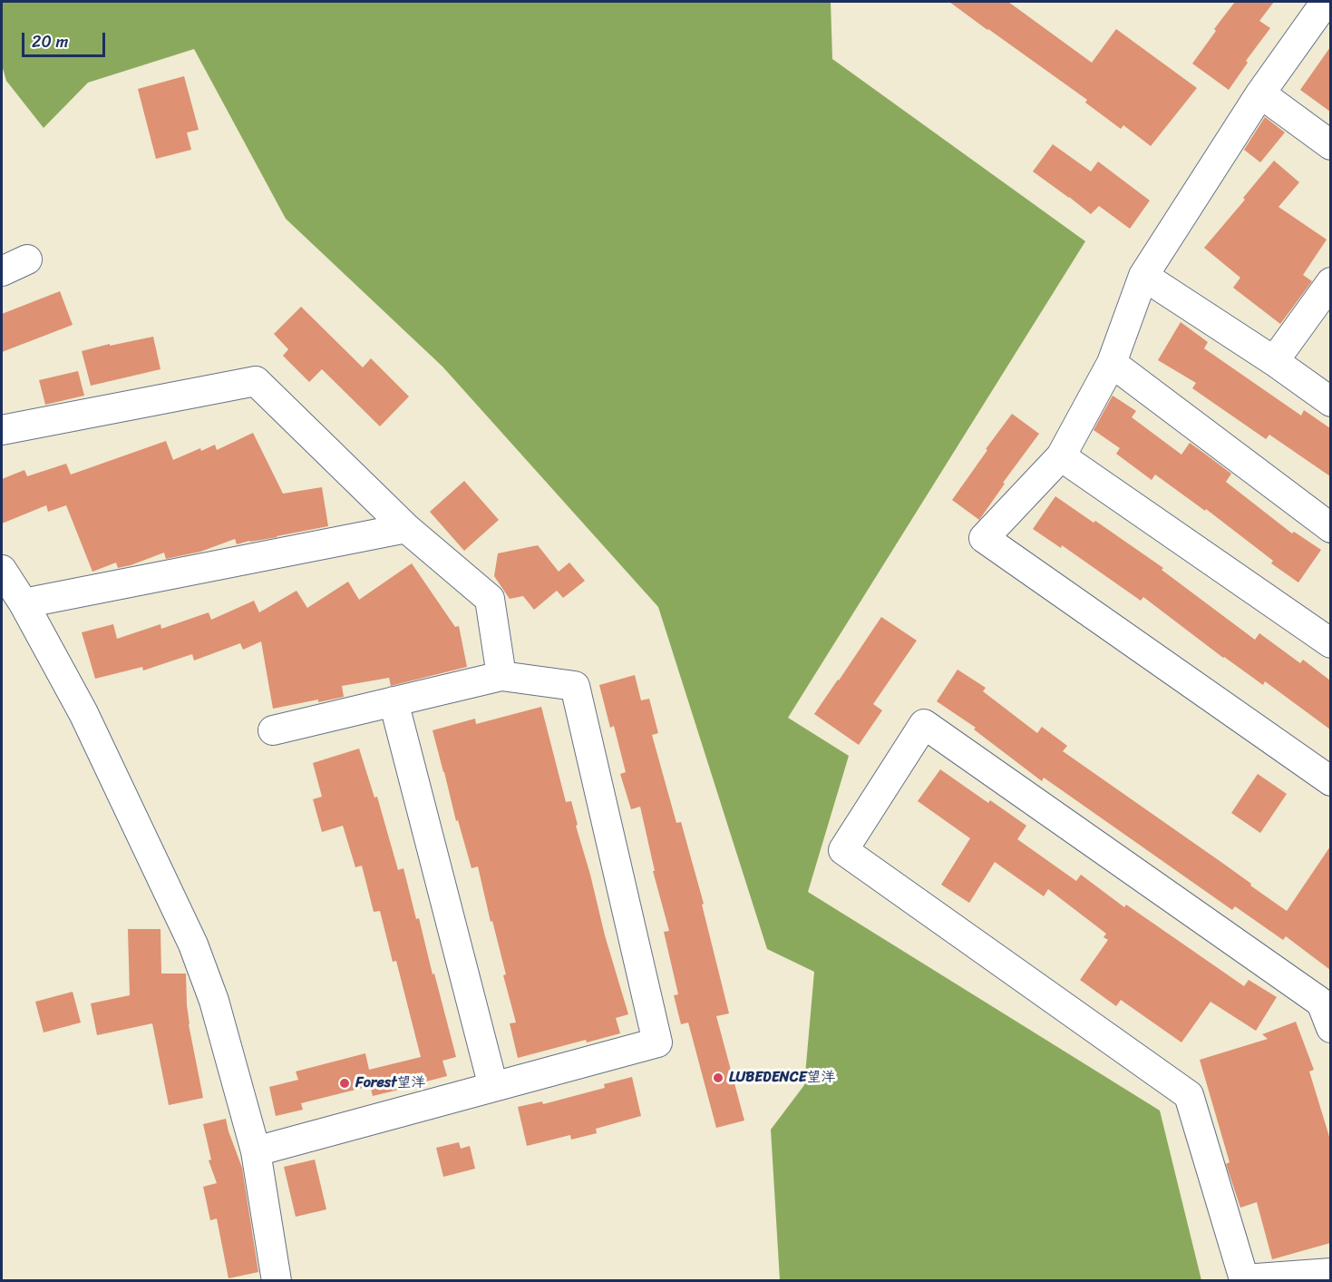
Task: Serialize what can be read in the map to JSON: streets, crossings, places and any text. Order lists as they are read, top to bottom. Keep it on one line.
{"places":["LUBEDENCE望洋","Forest望洋"],"scale_bar":"20 m"}
